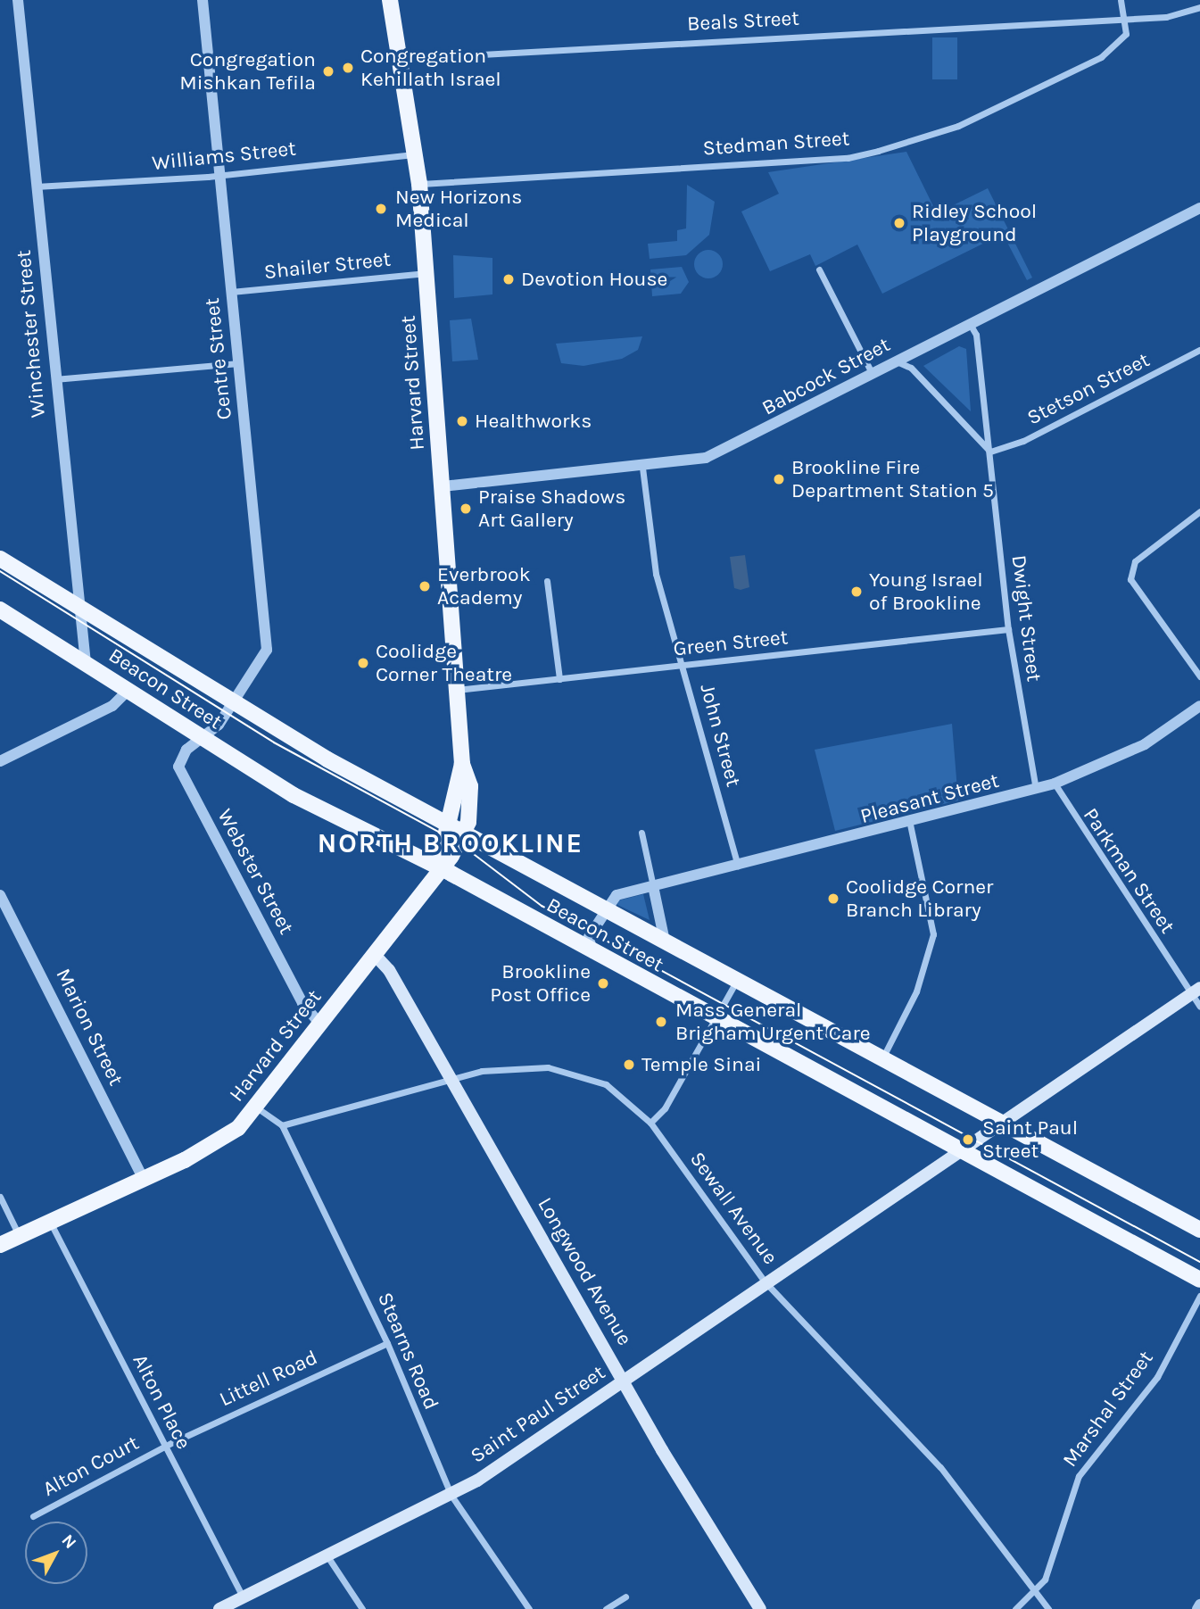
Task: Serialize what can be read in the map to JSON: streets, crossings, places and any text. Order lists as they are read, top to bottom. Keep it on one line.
{"streets":{"main road":["Harvard Street","Beacon Street","Longwood Avenue","Saint Paul Street"],"street":["Beals Street","Stedman Street","Williams Street","Shailer Street","Winchester Street","Centre Street","Babcock Street","Stetson Street","Dwight Street","Green Street","John Street","Pleasant Street","Parkman Street","Webster Street","Marion Street","Sewall Avenue","Stearns Road","Littell Road","Alton Place","Marshal Street","Alton Court"]},"crossings":[["Beals Street","Stedman Street"],["Beals Street","Harvard Street"],["Stedman Street","Harvard Street"],["Williams Street","Winchester Street"],["Williams Street","Centre Street"],["Williams Street","Harvard Street"],["Shailer Street","Centre Street"],["Shailer Street","Harvard Street"],["Winchester Street","Beacon Street"],["Centre Street","Beacon Street"],["Centre Street","Webster Street"],["Babcock Street","Harvard Street"],["Babcock Street","Dwight Street"],["Babcock Street","John Street"],["Harvard Street","Green Street"],["Harvard Street","Beacon Street"],["Harvard Street","Webster Street"],["Harvard Street","Marion Street"],["Harvard Street","Longwood Avenue"],["Harvard Street","Stearns Road"],["Harvard Street","Alton Place"],["Stetson Street","Dwight Street"],["Dwight Street","Green Street"],["Dwight Street","Pleasant Street"],["Green Street","John Street"],["Beacon Street","Pleasant Street"],["Beacon Street","Webster Street"],["Beacon Street","Saint Paul Street"],["John Street","Pleasant Street"],["Pleasant Street","Parkman Street"],["Parkman Street","Saint Paul Street"],["Sewall Avenue","Longwood Avenue"],["Sewall Avenue","Stearns Road"],["Sewall Avenue","Marshal Street"],["Sewall Avenue","Saint Paul Street"],["Longwood Avenue","Saint Paul Street"],["Stearns Road","Littell Road"],["Stearns Road","Saint Paul Street"],["Littell Road","Alton Place"],["Littell Road","Alton Court"],["Alton Place","Saint Paul Street"],["Alton Place","Alton Court"]],"districts":["NORTH BROOKLINE"],"places":["Congregation Kehillath Israel","Congregation Mishkan Tefila","New Horizons Medical","Ridley School Playground","Devotion House","Healthworks","Brookline Fire Department Station 5","Praise Shadows Art Gallery","Everbrook Academy","Young Israel of Brookline","Coolidge Corner Theatre","Coolidge Corner Branch Library","Brookline Post Office","Mass General Brigham Urgent Care","Temple Sinai","Saint Paul Street"],"north":"top right"}
